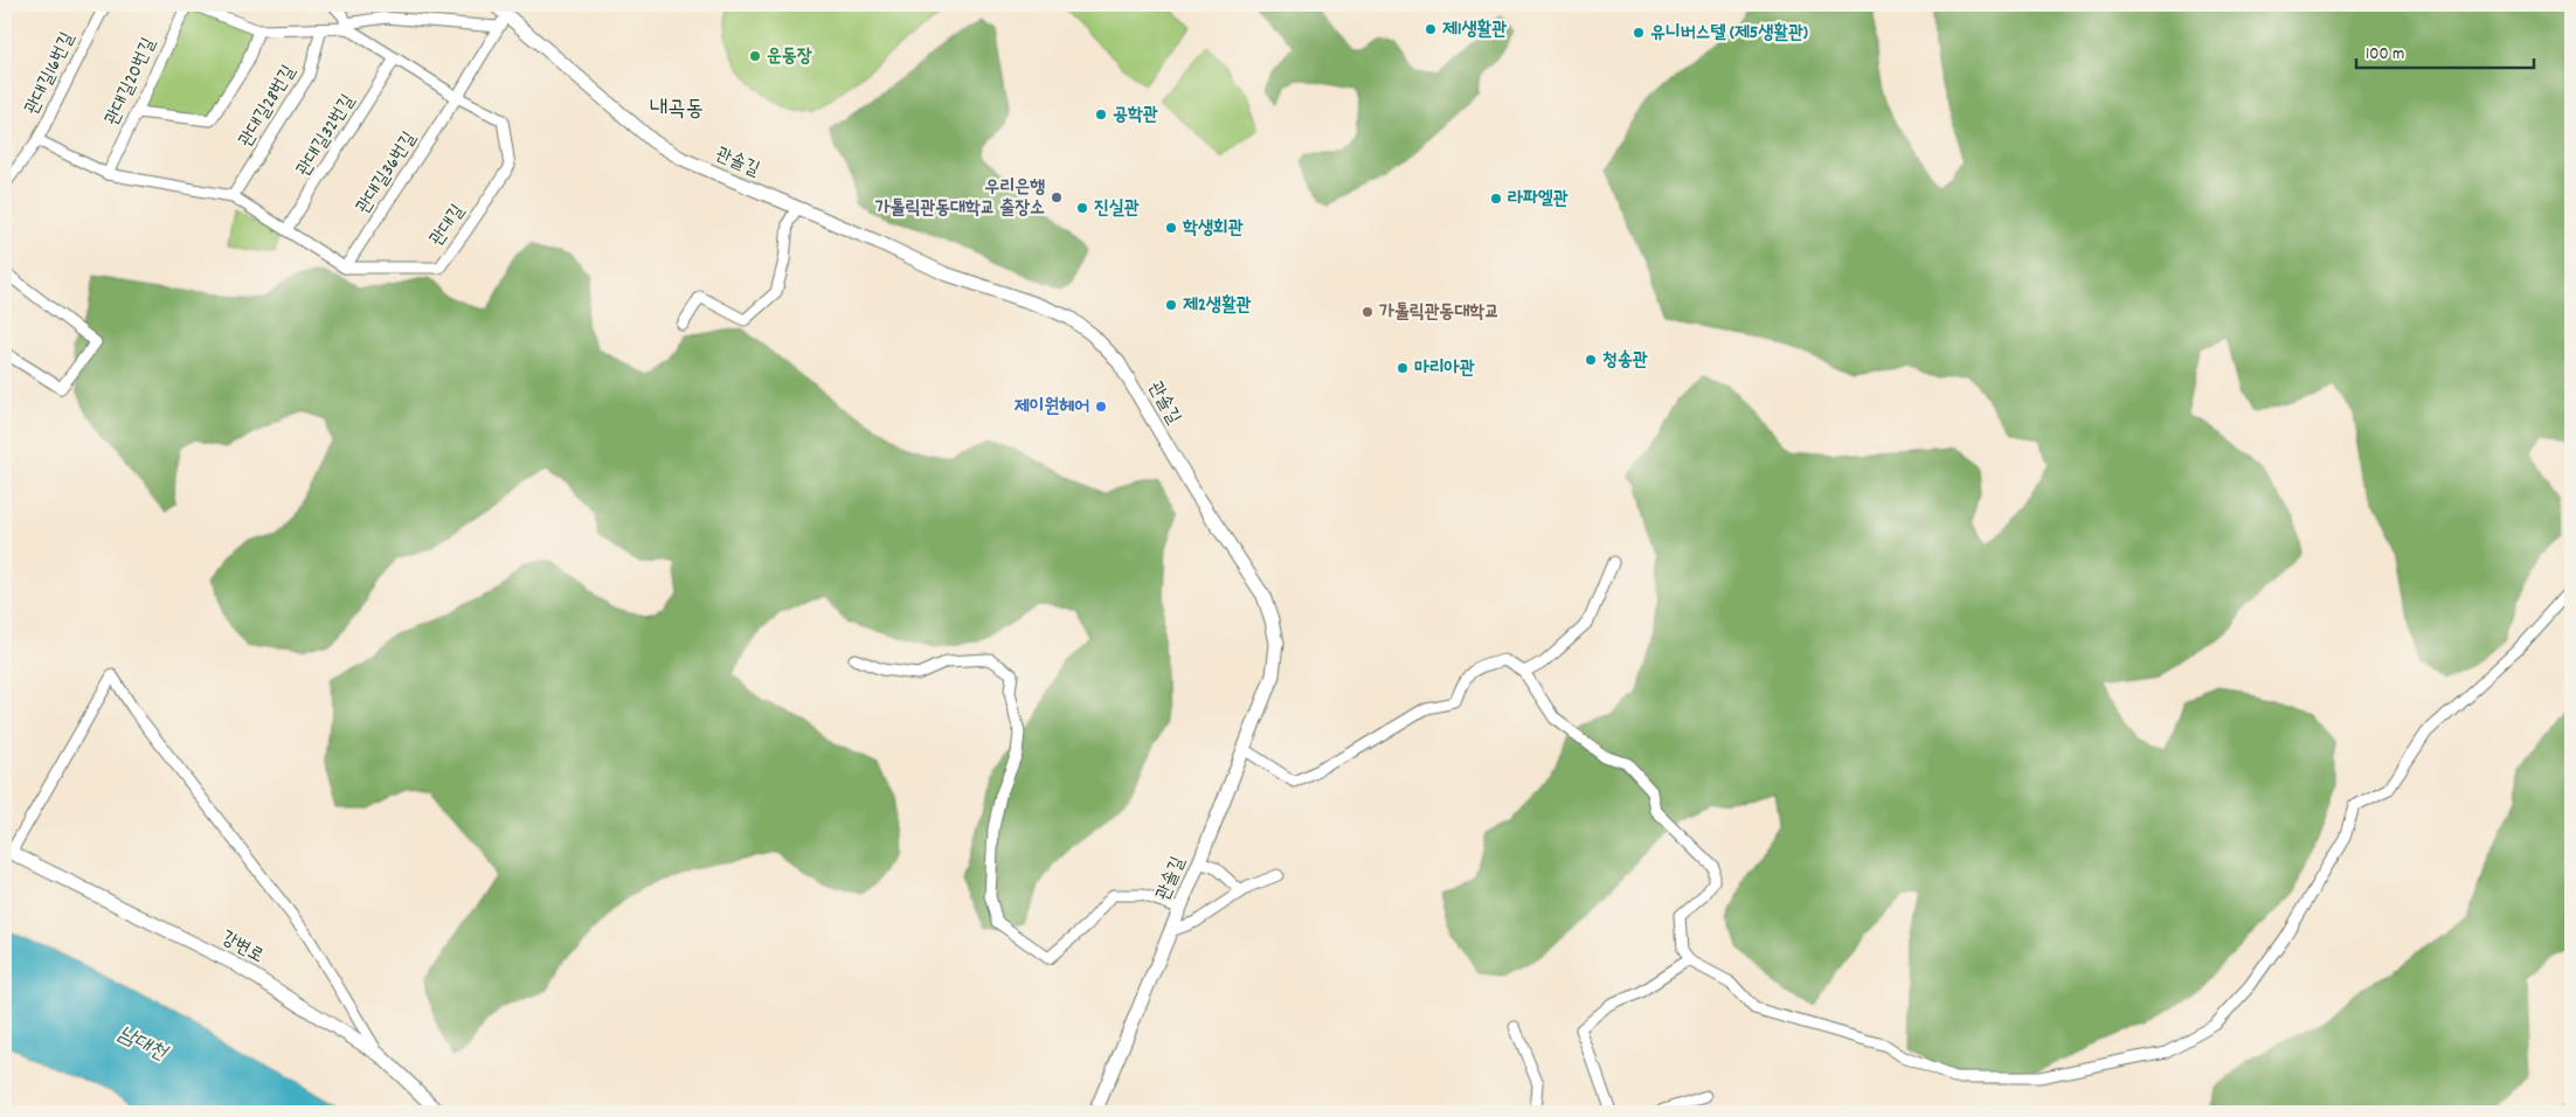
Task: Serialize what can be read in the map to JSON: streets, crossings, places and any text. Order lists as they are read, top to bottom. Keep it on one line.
{"streets":{"street":["관대길16번길","관대길20번길","관대길28번길","관대길32번길","관솔길","관대길36번길","관대길","강변로"]},"crossings":[["관대길32번길","관대길"],["관대길36번길","관대길"]],"districts":["내곡동"],"water":["남대천"],"places":["제1생활관","유니버스텔 (제5생활관)","운동장","공학관","우리은행 가톨릭관동대학교 출장소","라파엘관","진실관","학생회관","제2생활관","가톨릭관동대학교","청송관","마리아관","제이원헤어"],"scale_bar":"100 m"}
